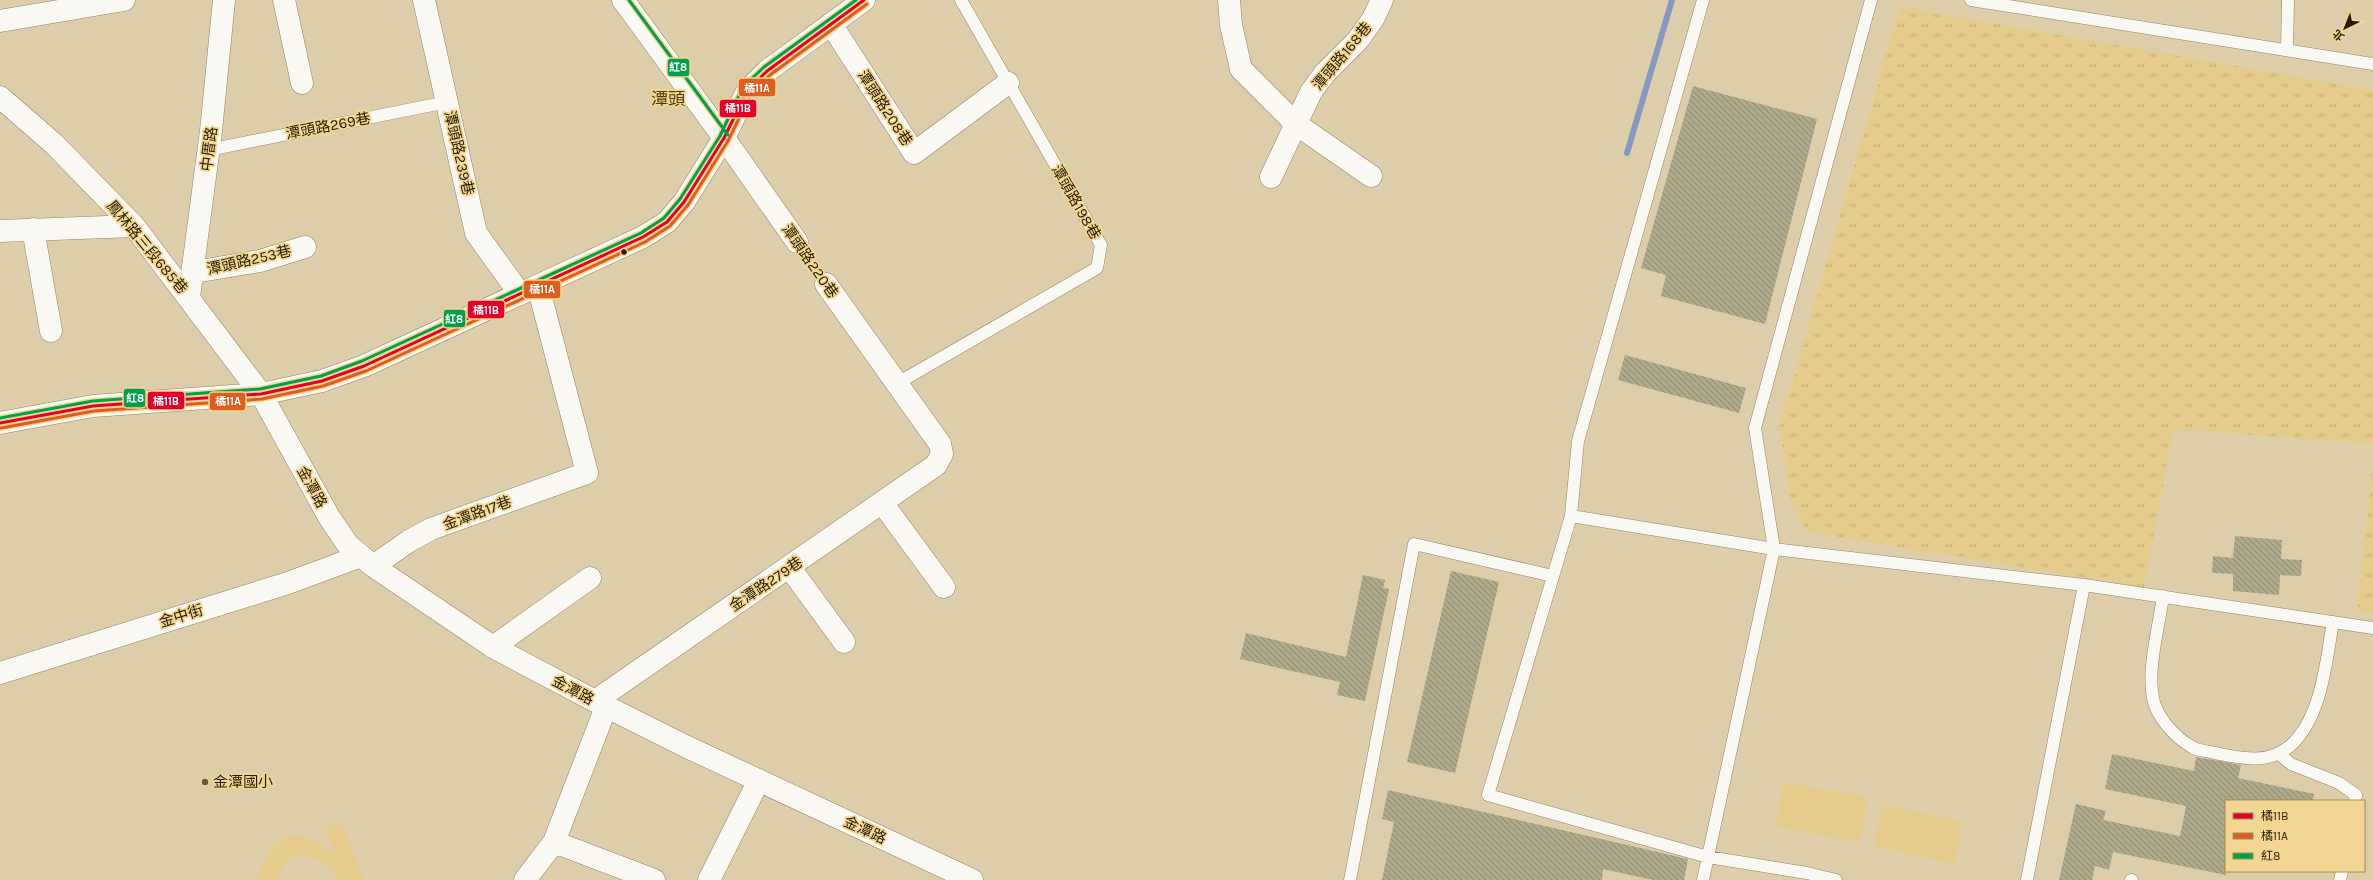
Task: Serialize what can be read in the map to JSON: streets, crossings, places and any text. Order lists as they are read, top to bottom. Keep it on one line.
{"streets":{"street":["潭頭路168巷","潭頭路208巷","中厝路","潭頭路239巷","鳳林路三段685巷","潭頭路253巷","潭頭路220巷","金潭路","金潭路17巷","金潭路279巷","金中街"],"lane":["潭頭路269巷","潭頭路198巷"]},"crossings":[["潭頭路208巷","潭頭路198巷"],["潭頭路269巷","中厝路"],["潭頭路269巷","潭頭路239巷"],["中厝路","鳳林路三段685巷"],["中厝路","潭頭路253巷"],["潭頭路239巷","金潭路17巷"],["潭頭路198巷","潭頭路220巷"],["鳳林路三段685巷","金潭路"],["潭頭路220巷","金潭路279巷"],["金潭路","金潭路17巷"],["金潭路","金潭路279巷"],["金潭路","金中街"],["金潭路17巷","金中街"]],"districts":["潭頭"],"places":["金潭國小"],"lines":["transit line 橘11B","transit line 紅8","transit line 橘11A"],"legend":["橘11B","橘11A","紅8"],"north":"bottom left"}
